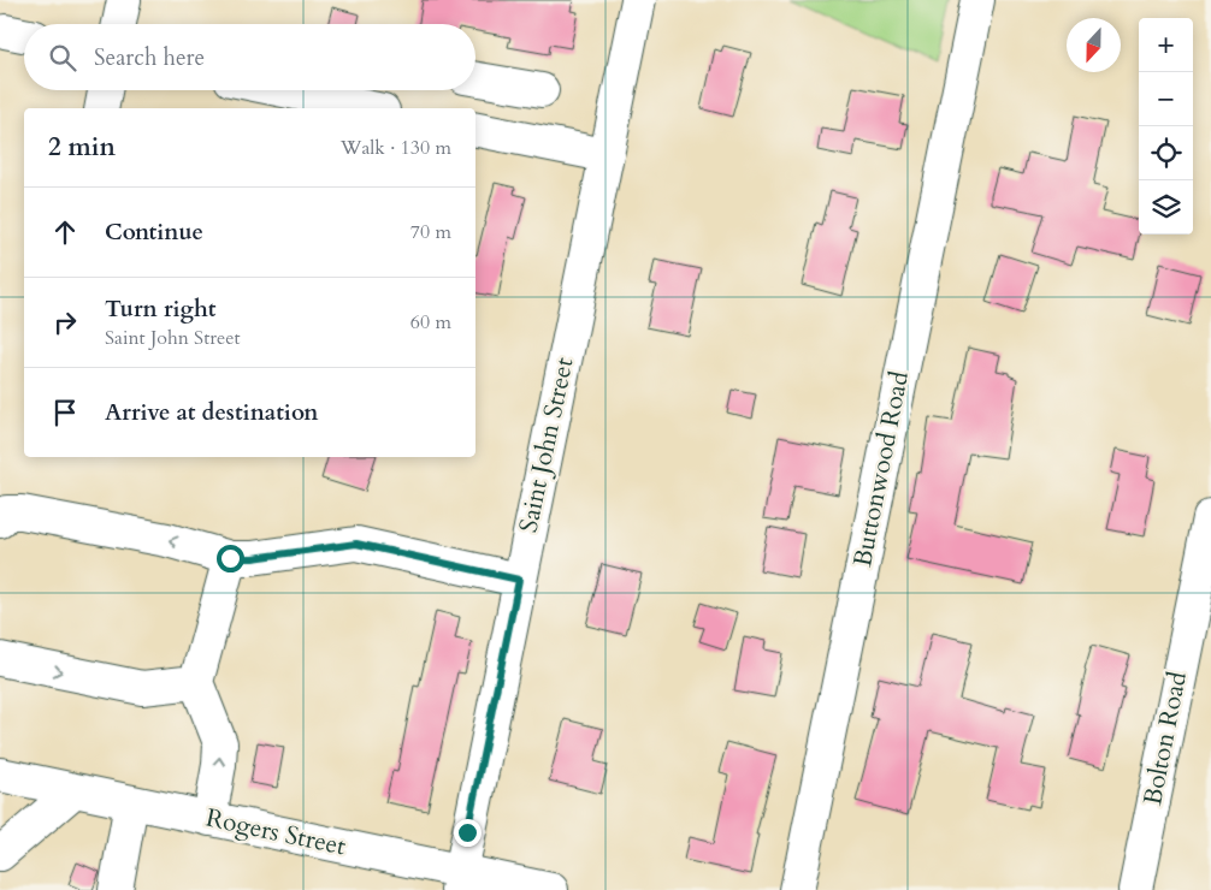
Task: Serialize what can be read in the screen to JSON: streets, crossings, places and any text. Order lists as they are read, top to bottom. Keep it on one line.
{"streets":{"street":["Saint John Street","Buttonwood Road","Bolton Road","Rogers Street"]},"crossings":[["Saint John Street","Rogers Street"]],"north":"bottom","page":{"map_buttons":["+","−"],"search":"Search here","heading":["2 min","Walk · 130 m"],"list":[["Continue","70 m"],["Turn right","Saint John Street","60 m"],"Arrive at destination"]}}
